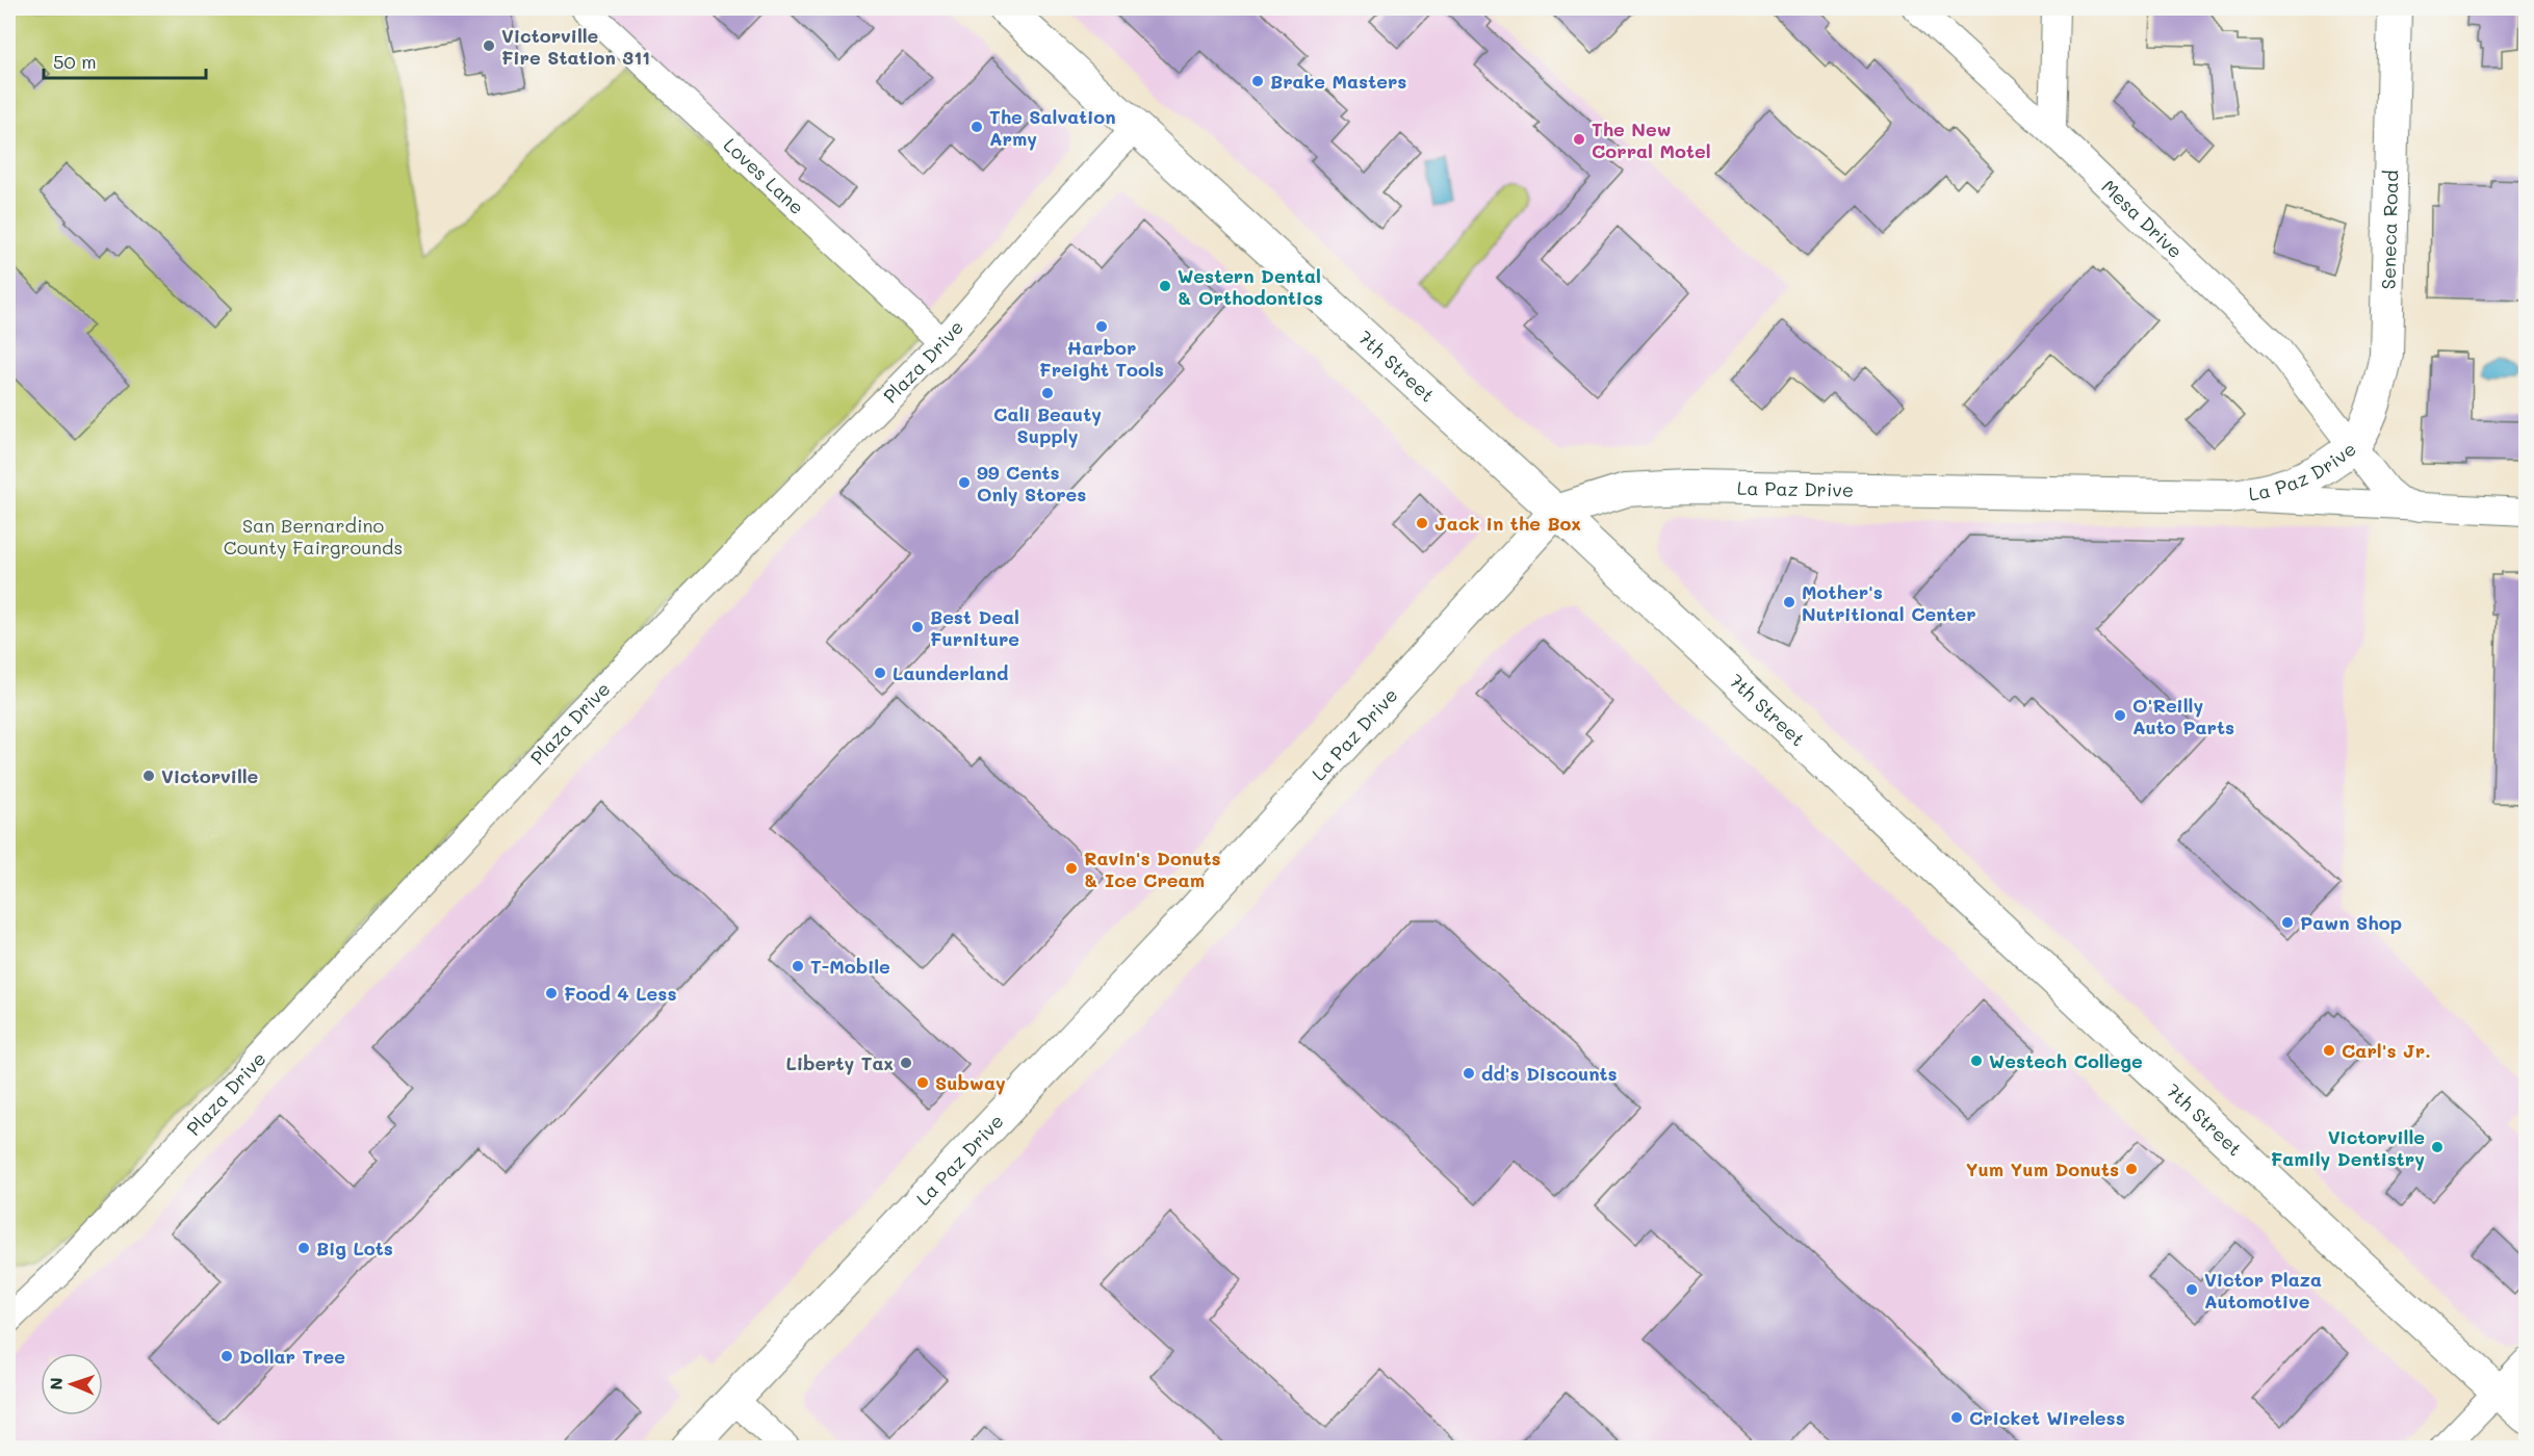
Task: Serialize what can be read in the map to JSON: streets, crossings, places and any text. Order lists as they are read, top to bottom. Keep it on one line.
{"streets":{"main road":["Seneca Road","7th Street","La Paz Drive"],"street":["Loves Lane","Mesa Drive","Plaza Drive"]},"crossings":[["Loves Lane","Plaza Drive"],["Mesa Drive","Seneca Road"],["Mesa Drive","La Paz Drive"],["Seneca Road","La Paz Drive"],["Plaza Drive","7th Street"],["7th Street","La Paz Drive"]],"parks":["San Bernardino County Fairgrounds"],"places":["Victorville Fire Station 311","Brake Masters","The Salvation Army","The New Corral Motel","Western Dental & Orthodontics","Harbor Freight Tools","Cali Beauty Supply","99 Cents Only Stores","Jack in the Box","Mother's Nutritional Center","Best Deal Furniture","Launderland","O'Reilly Auto Parts","Victorville","Ravin's Donuts & Ice Cream","Pawn Shop","T-Mobile","Food 4 Less","Carl's Jr.","Westech College","Liberty Tax","dd's Discounts","Subway","Victorville Family Dentistry","Yum Yum Donuts","Big Lots","Victor Plaza Automotive","Dollar Tree","Cricket Wireless"],"scale_bar":"50 m","north":"left"}
